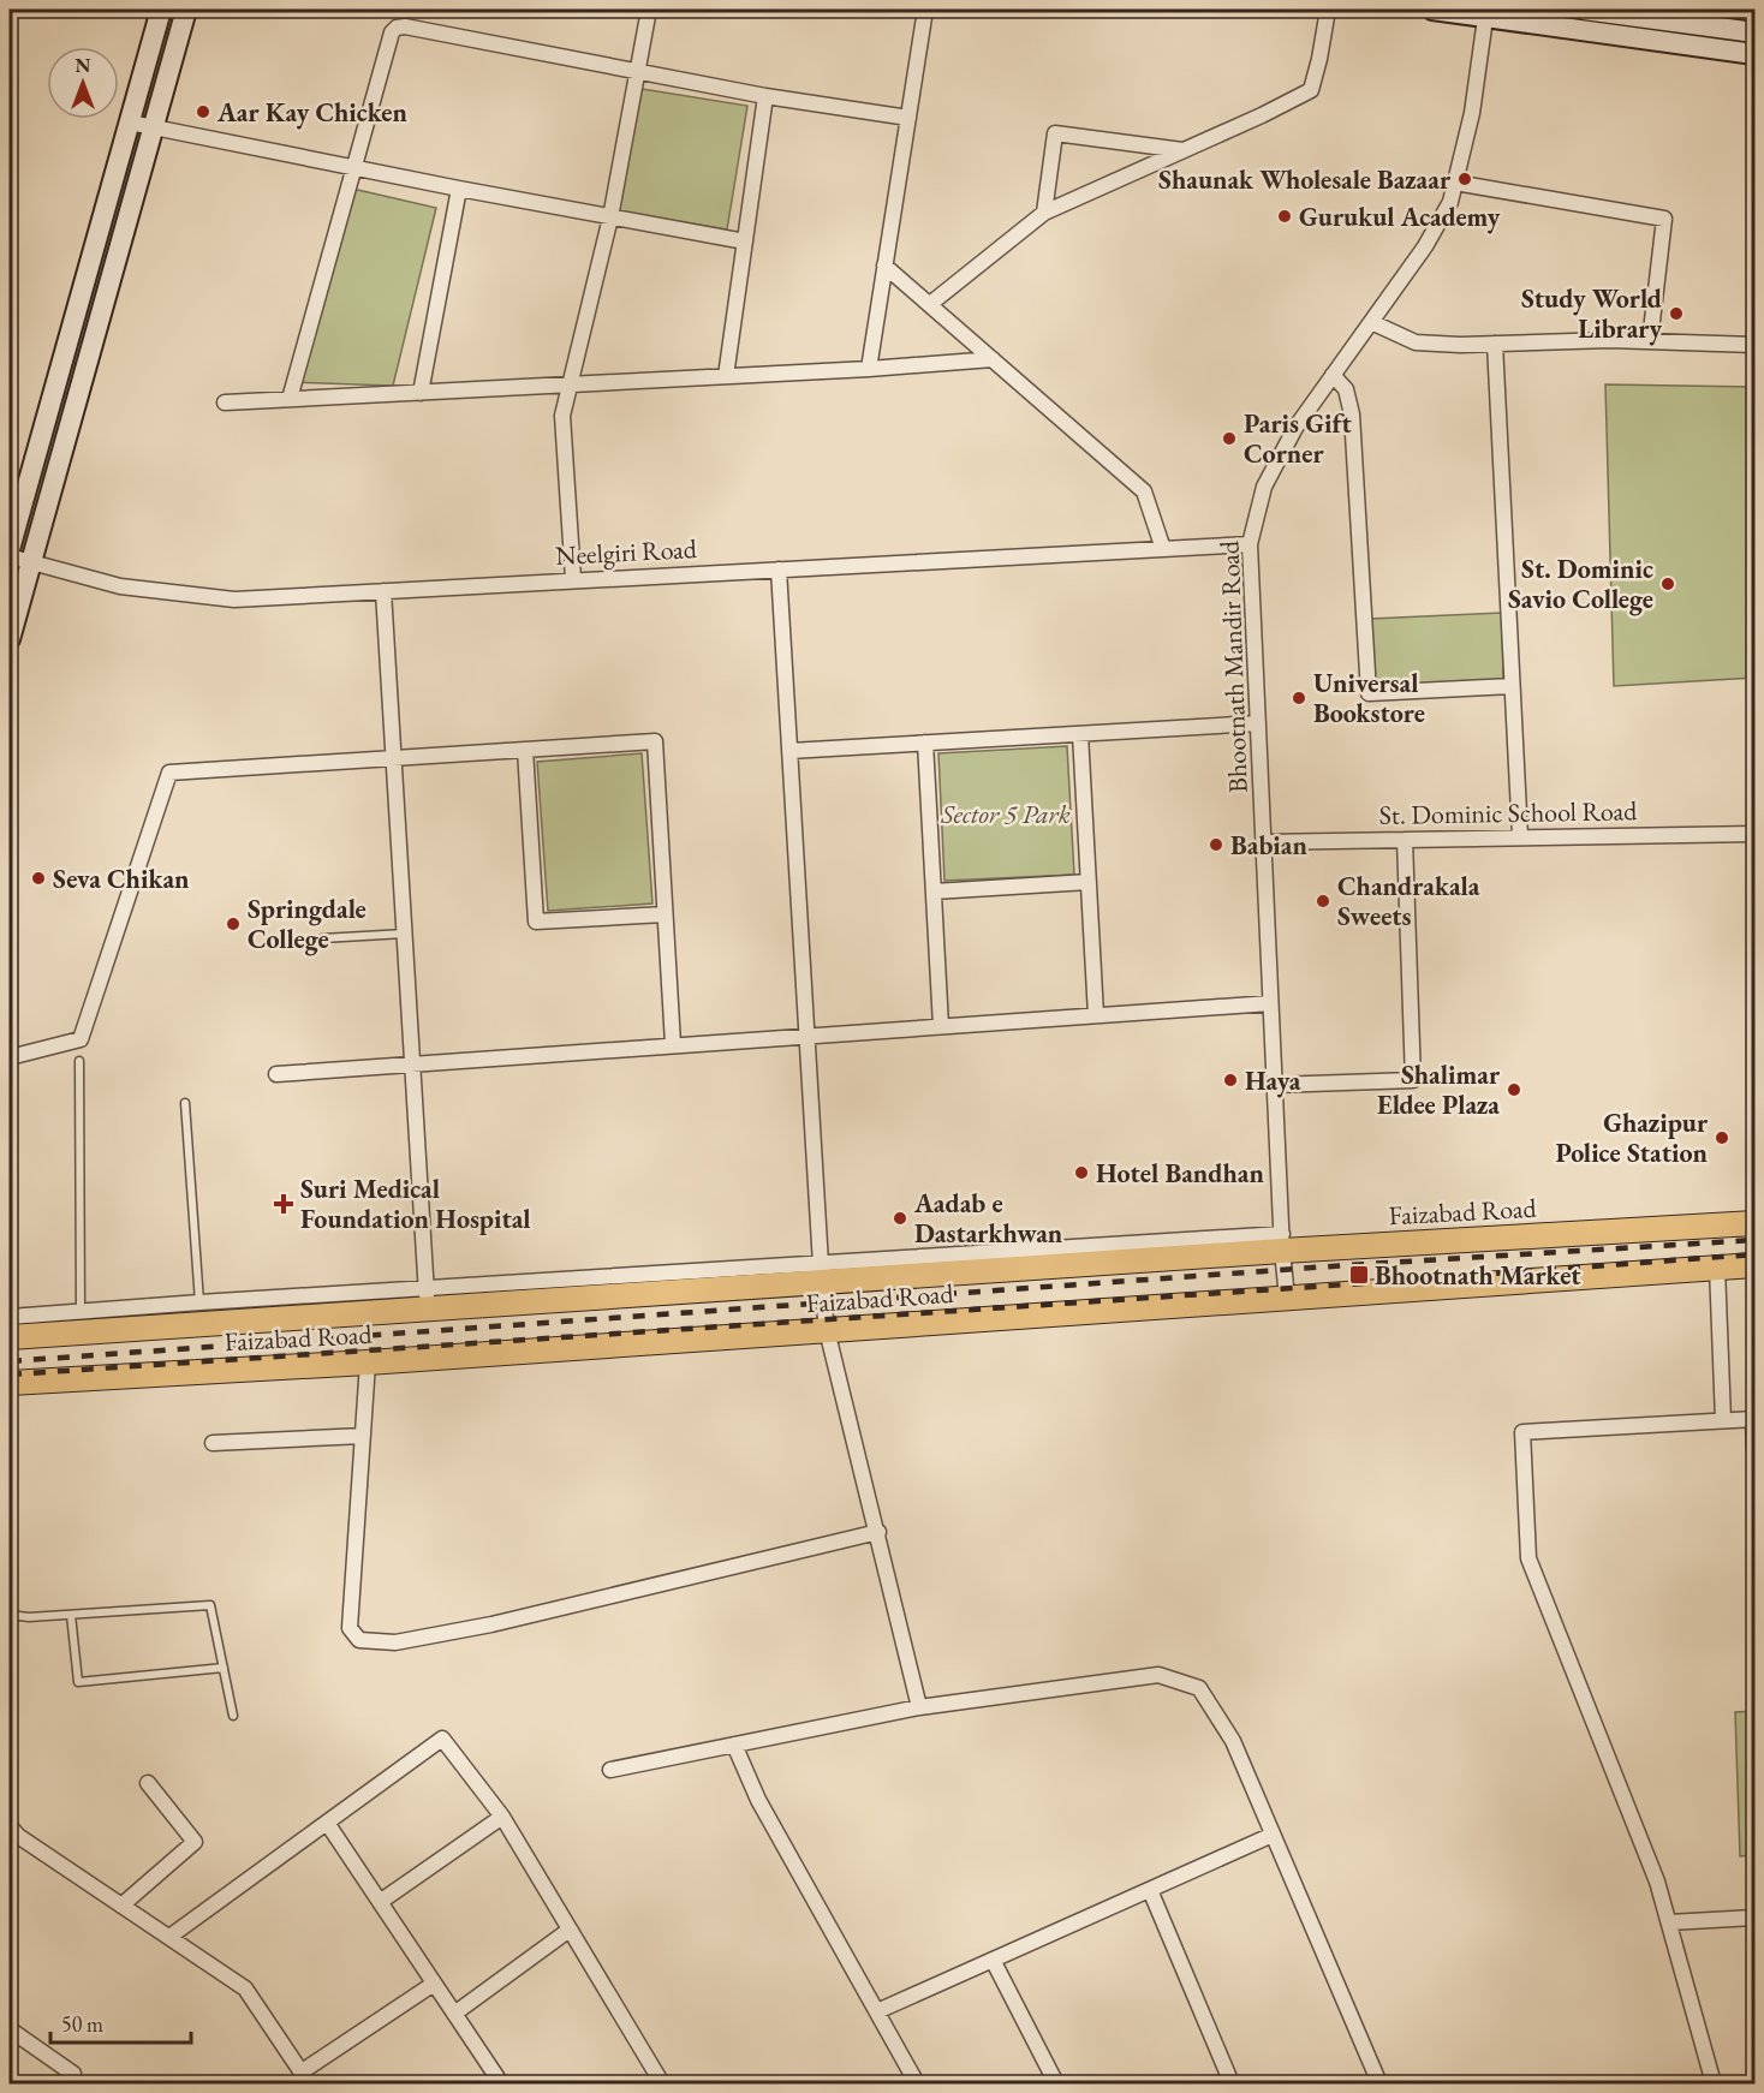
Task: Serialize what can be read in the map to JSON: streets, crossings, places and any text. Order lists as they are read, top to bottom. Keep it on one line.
{"streets":{"main road":["Faizabad Road"],"street":["Neelgiri Road","Bhootnath Mandir Road","St. Dominic School Road"]},"crossings":[["Neelgiri Road","Bhootnath Mandir Road"],["Bhootnath Mandir Road","St. Dominic School Road"],["Bhootnath Mandir Road","Faizabad Road"]],"parks":["Sector 5 Park"],"places":{"other":["Aar Kay Chicken","Shaunak Wholesale Bazaar","Gurukul Academy","Study World Library","Paris Gift Corner","St. Dominic Savio College","Universal Bookstore","Babian","Seva Chikan","Chandrakala Sweets","Springdale College","Haya","Shalimar Eldee Plaza","Ghazipur Police Station","Hotel Bandhan","Aadab e Dastarkhwan"],"health":["Suri Medical Foundation Hospital"],"transit":["Bhootnath Market"]},"scale_bar":"50 m","north":"top"}
